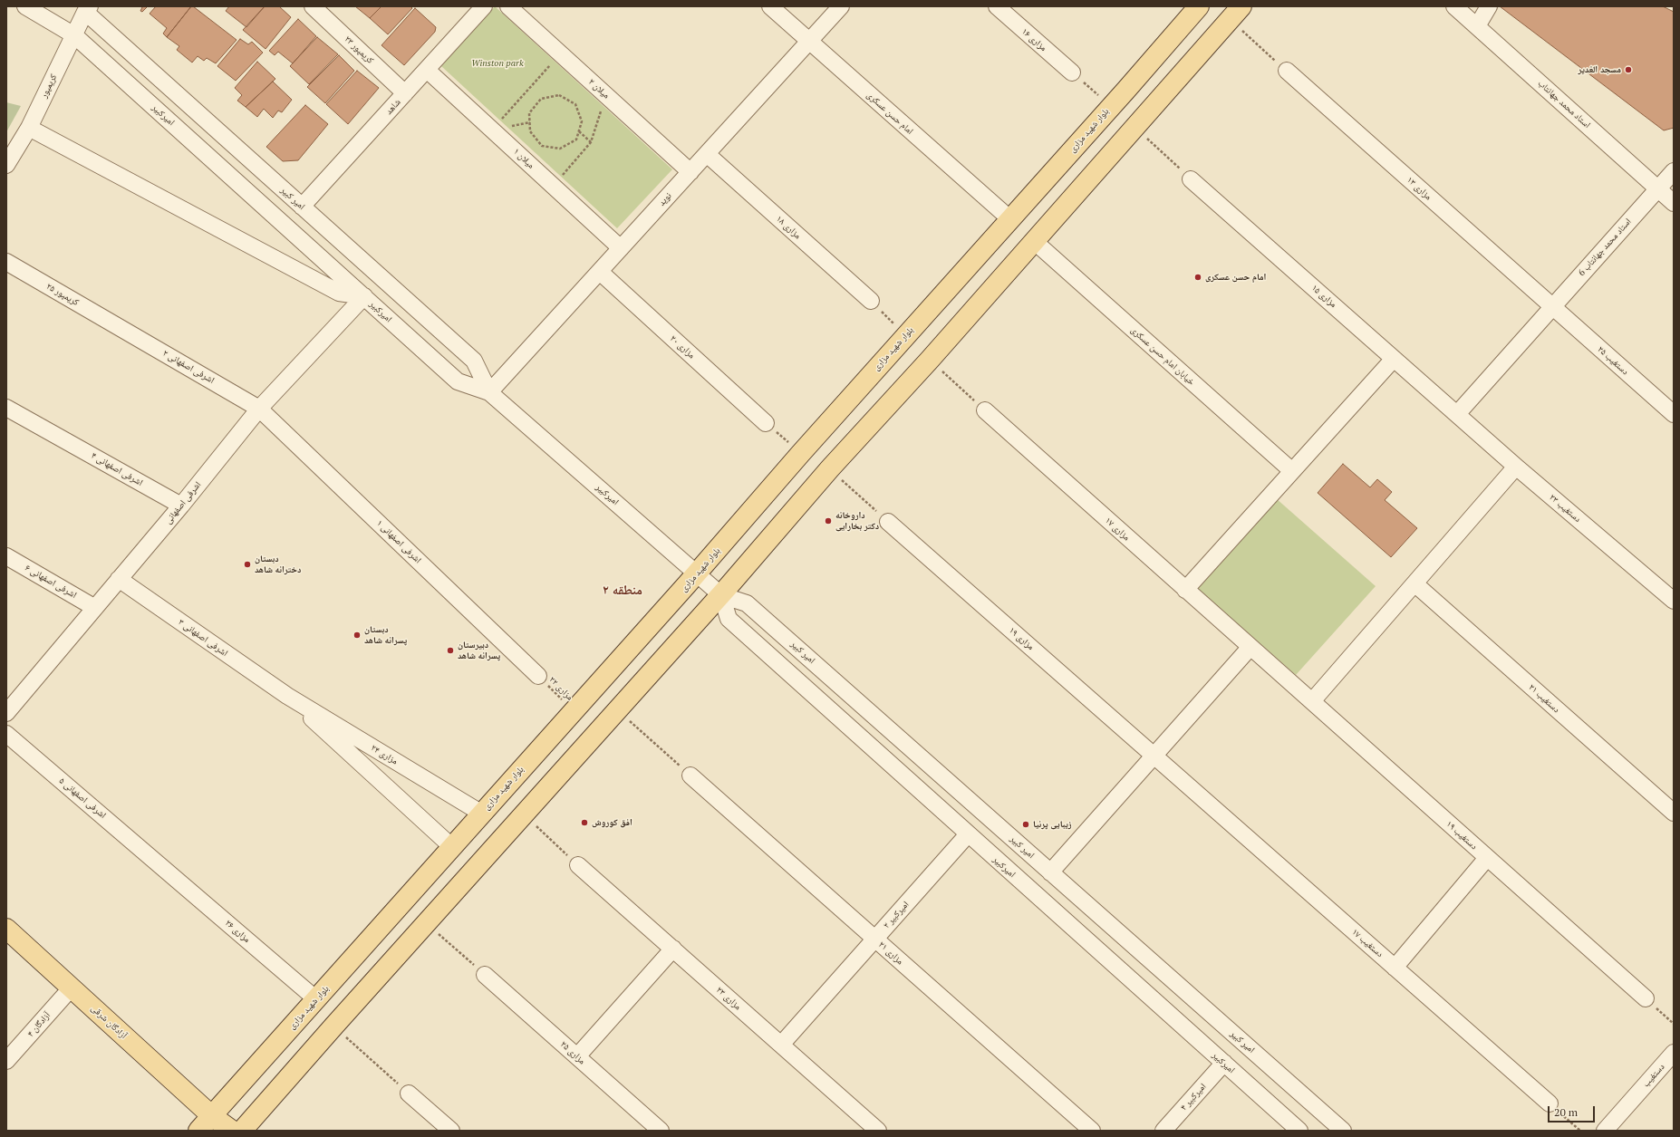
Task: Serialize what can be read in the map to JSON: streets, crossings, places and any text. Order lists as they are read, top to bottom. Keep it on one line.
{"streets":{"main road":["بلوار شهید مزاری","آزادگان شرقی"],"street":["مزاری ۱۶","کریمپور ۲۳","کریمپور","میلان ۲","استاد محمد جهانتاب","شاهد","امام حسن عسکری","امیرکبیر","میلان ۱","مزاری ۱۳","امیر کبیر","نوید","مزاری ۱۸","استاد محمد جهانتاب 6","کریمپور ۲۵","مزاری ۱۵","مزاری ۲۰","خیابان امام حسن عسکری","دستغیب ۲۵","اشرفی اصفهانی ۲","اشرفی اصفهانی ۴","اشرفی اصفهانی","دستغیب ۲۳","مزاری ۱۷","اشرفی اصفهانی ۱","اشرفی اصفهانی ۶","اشرفی اصفهانی ۳","مزاری ۱۹","دستغیب ۲۱","مزاری ۲۴","اشرفی اصفهانی ۵","دستغیب ۱۹","امیرکبیر ۲","مزاری ۲۶","دستغیب ۱۷","مزاری ۲۱","مزاری ۲۳","آزادگان ۴","مزاری ۲۵","دستغیب","امیرکبیر ۴"],"path":["مزاری ۲۲"]},"crossings":[["کریمپور ۲۳","شاهد"],["کریمپور","امیرکبیر"],["کریمپور","امیر کبیر"],["میلان ۲","نوید"],["استاد محمد جهانتاب","استاد محمد جهانتاب 6"],["شاهد","میلان ۱"],["شاهد","امیر کبیر"],["امام حسن عسکری","بلوار شهید مزاری"],["امام حسن عسکری","نوید"],["امیرکبیر","بلوار شهید مزاری"],["امیرکبیر","امیر کبیر"],["امیرکبیر","نوید"],["امیرکبیر","اشرفی اصفهانی"],["امیرکبیر","امیرکبیر ۲"],["امیرکبیر","امیرکبیر ۴"],["بلوار شهید مزاری","امیر کبیر"],["بلوار شهید مزاری","مزاری ۲۲"],["بلوار شهید مزاری","مزاری ۲۴"],["بلوار شهید مزاری","مزاری ۲۶"],["بلوار شهید مزاری","آزادگان شرقی"],["میلان ۱","نوید"],["مزاری ۱۳","استاد محمد جهانتاب 6"],["مزاری ۱۳","دستغیب ۲۵"],["امیر کبیر","نوید"],["نوید","مزاری ۱۸"],["نوید","مزاری ۲۰"],["استاد محمد جهانتاب 6","مزاری ۱۵"],["استاد محمد جهانتاب 6","دستغیب ۲۵"],["استاد محمد جهانتاب 6","دستغیب ۲۳"],["کریمپور ۲۵","اشرفی اصفهانی ۲"],["مزاری ۱۵","دستغیب ۲۳"],["اشرفی اصفهانی ۲","اشرفی اصفهانی"],["اشرفی اصفهانی ۲","اشرفی اصفهانی ۱"],["اشرفی اصفهانی ۴","اشرفی اصفهانی"],["اشرفی اصفهانی","اشرفی اصفهانی ۱"],["اشرفی اصفهانی","اشرفی اصفهانی ۶"],["اشرفی اصفهانی","اشرفی اصفهانی ۳"],["مزاری ۱۷","دستغیب ۱۹"],["اشرفی اصفهانی ۱","مزاری ۲۲"],["اشرفی اصفهانی ۳","مزاری ۲۴"],["مزاری ۱۹","دستغیب ۱۷"],["اشرفی اصفهانی ۵","مزاری ۲۶"],["امیرکبیر ۲","مزاری ۲۱"],["امیرکبیر ۲","مزاری ۲۳"],["آزادگان شرقی","آزادگان ۴"]],"districts":["منطقه ۲"],"parks":["Winston park"],"places":["مسجد الغدیر","امام حسن عسکری","داروخانه دکتر بخارایی","دبستان دخترانه شاهد","دبستان پسرانه شاهد","دبیرستان پسرانه شاهد","افق کوروش","زیبایی پرنیا"],"scale_bar":"20 m"}
